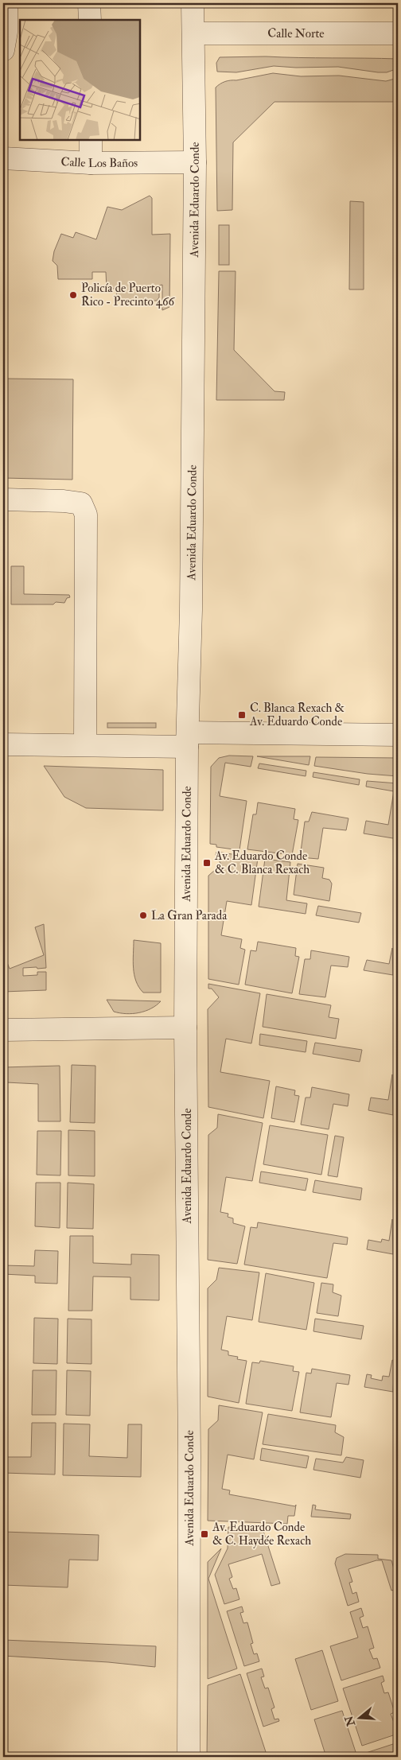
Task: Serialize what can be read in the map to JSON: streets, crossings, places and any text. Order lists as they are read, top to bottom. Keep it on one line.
{"streets":{"street":["Calle Norte","Calle Los Baños","Avenida Eduardo Conde"]},"crossings":[["Calle Norte","Avenida Eduardo Conde"],["Calle Los Baños","Avenida Eduardo Conde"]],"places":{"other":["Policía de Puerto Rico - Precinto 466","La Gran Parada"],"transit":["C. Blanca Rexach & Av. Eduardo Conde","Av. Eduardo Conde & C. Blanca Rexach","Av. Eduardo Conde & C. Haydée Rexach"]},"north":"left"}
